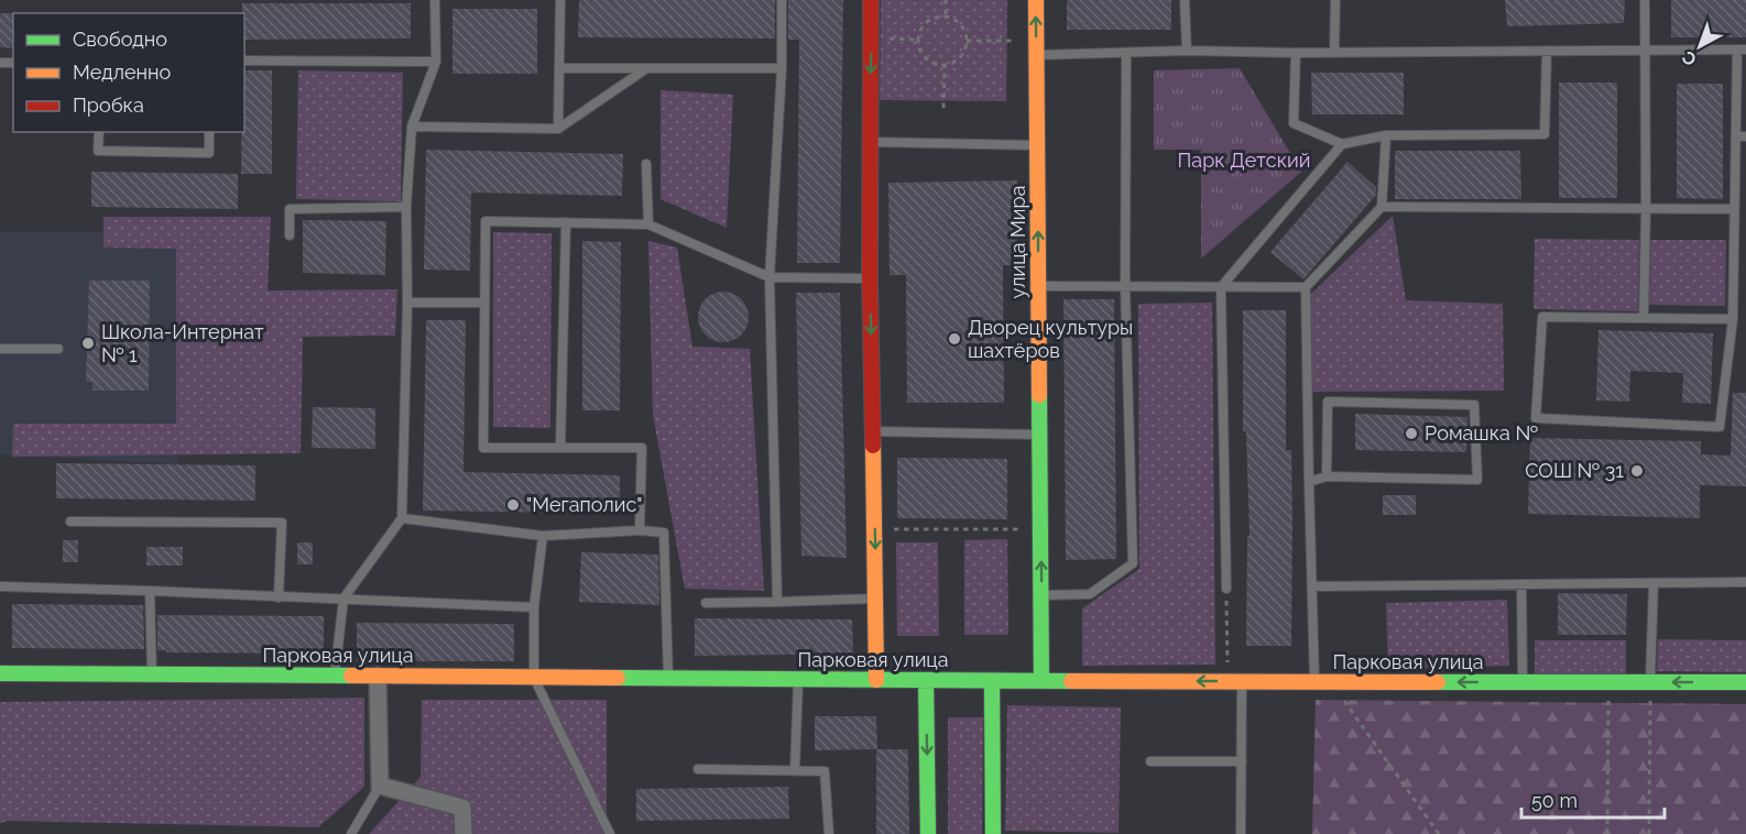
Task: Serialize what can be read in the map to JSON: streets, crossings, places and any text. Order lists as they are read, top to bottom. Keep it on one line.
{"streets":{"main road":["улица Мира","Парковая улица"]},"crossings":[["улица Мира","Парковая улица"]],"one_way":["улица Мира"],"parks":["Парк Детский"],"places":["Дворец культуры шахтёров","Школа-Интернат № 1","Ромашка №","СОШ № 31","\"Мегаполис\""],"legend":["Свободно","Медленно","Пробка"],"scale_bar":"50 m","north":"bottom left"}
